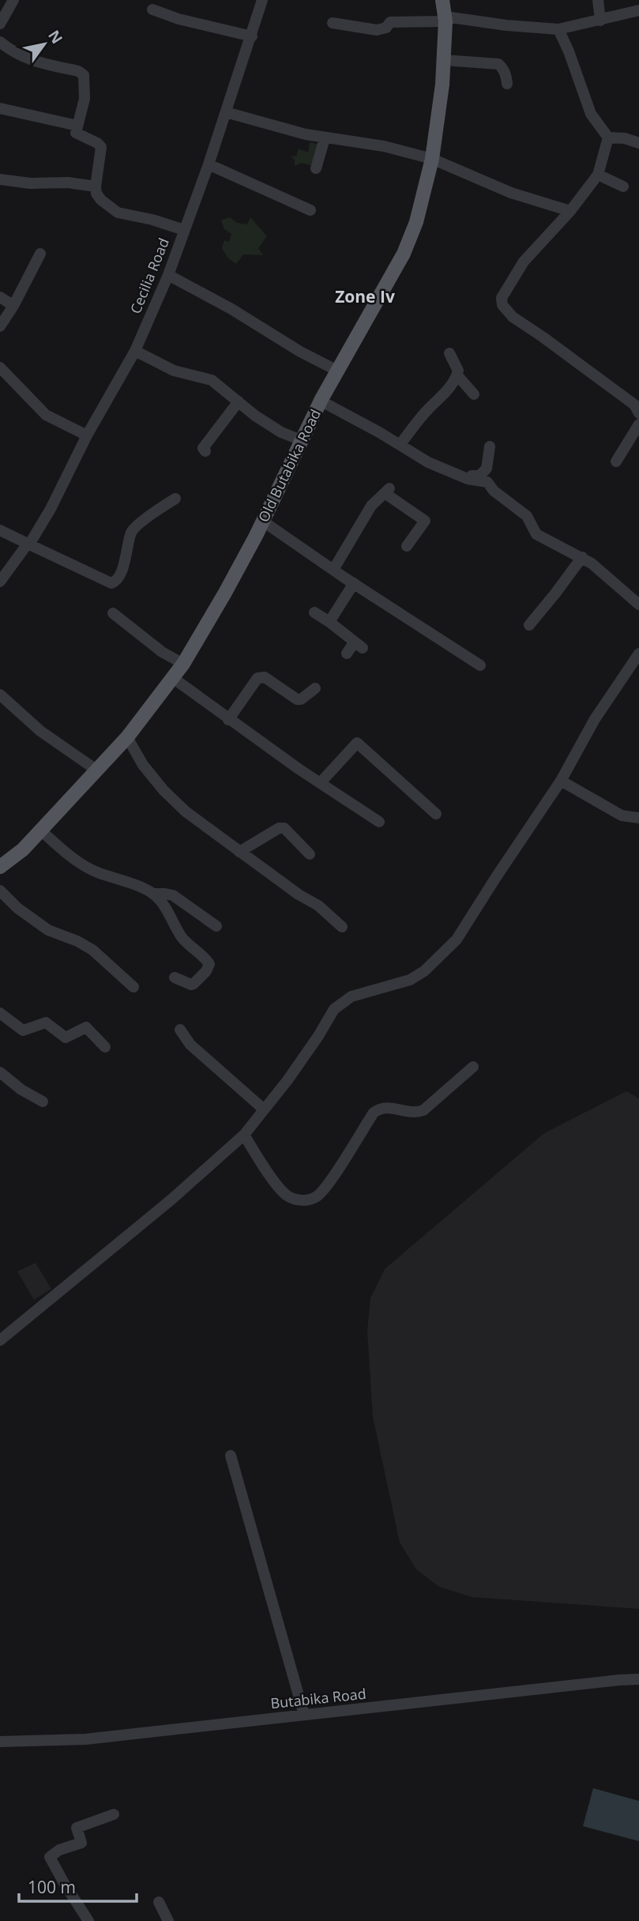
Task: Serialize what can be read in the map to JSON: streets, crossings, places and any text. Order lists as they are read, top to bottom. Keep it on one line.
{"streets":{"main road":["Old Butabika Road"],"street":["Cecilia Road","Butabika Road"]},"districts":["Zone Iv"],"scale_bar":"100 m","north":"top right"}
